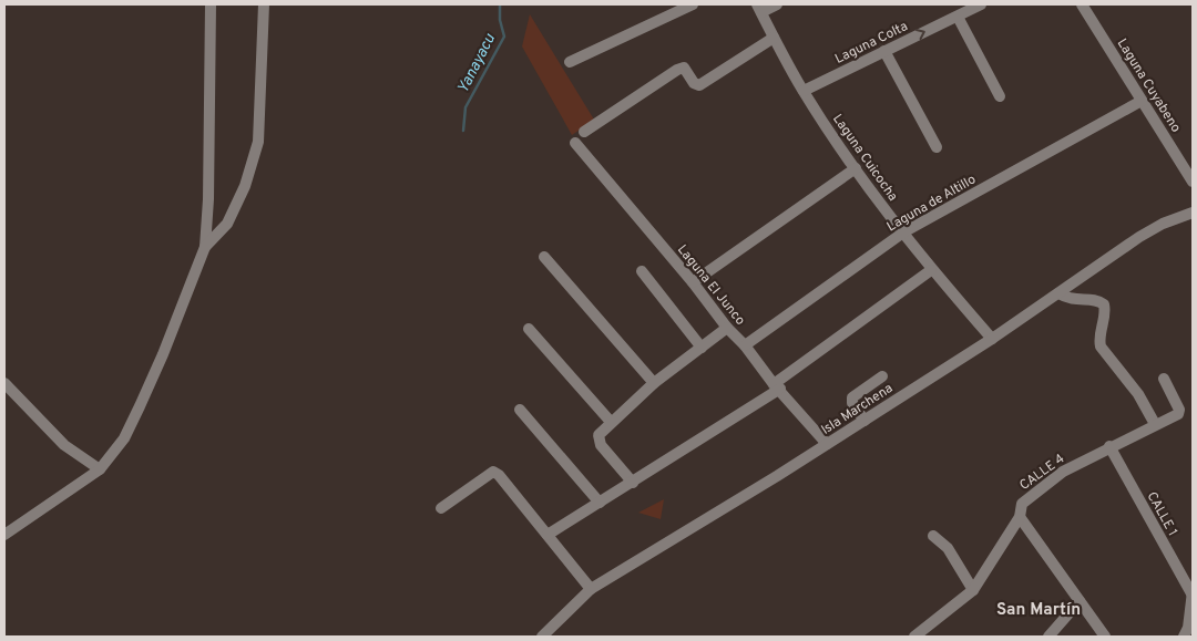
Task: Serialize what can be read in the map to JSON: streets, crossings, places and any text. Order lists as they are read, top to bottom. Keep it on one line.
{"streets":{"street":["Laguna Colta","Laguna Cuyabeno","Laguna Cuicocha","Laguna de Altillo","Laguna El Junco","Isla Marchena","CALLE 4","CALLE 1"]},"crossings":[["Laguna Colta","Laguna Cuicocha"],["Laguna Cuyabeno","Laguna de Altillo"],["Laguna Cuicocha","Laguna de Altillo"],["Laguna Cuicocha","Isla Marchena"],["Laguna de Altillo","Laguna El Junco"],["Laguna El Junco","Isla Marchena"],["CALLE 4","CALLE 1"]],"one_way":["Laguna Colta"],"districts":["San Martín"],"water":["Yanayacu"]}
